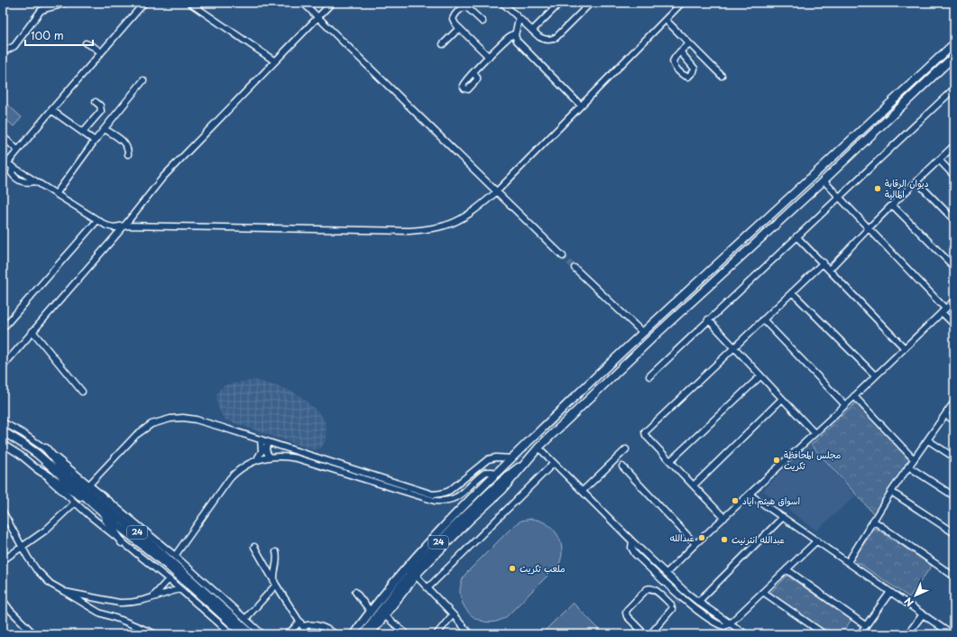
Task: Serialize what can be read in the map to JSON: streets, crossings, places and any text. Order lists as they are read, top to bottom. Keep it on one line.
{"streets":{"main road":["24"]},"places":["ديوان الرقابة المالية","مجلس المحافظة تكريت","اسواق هيثم اياد","عبدالله","عبدالله انترنيت","ملعب تكريت"],"scale_bar":"100 m","north":"bottom left"}
